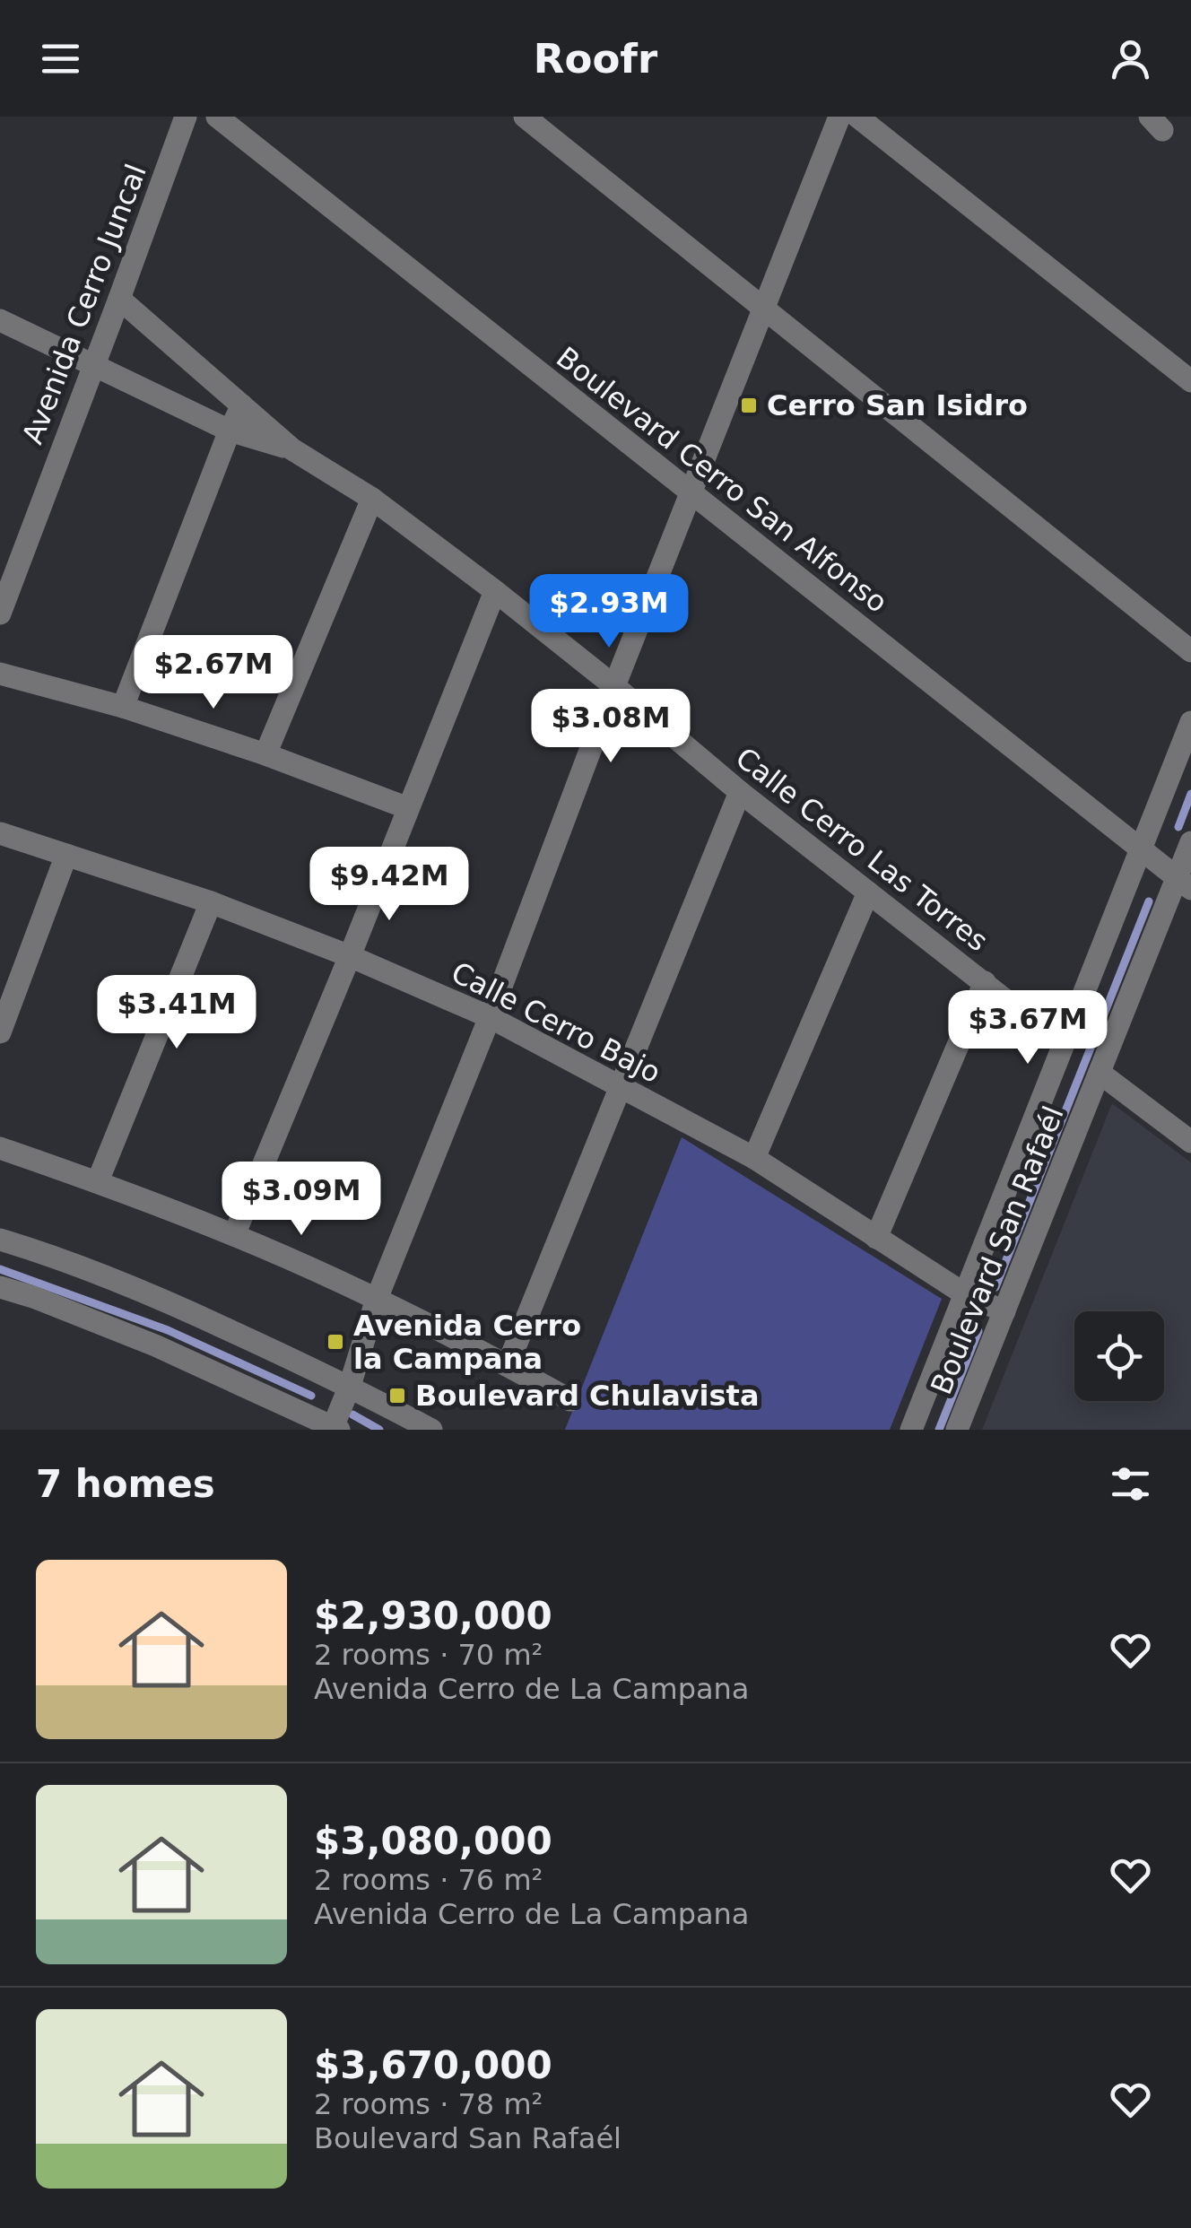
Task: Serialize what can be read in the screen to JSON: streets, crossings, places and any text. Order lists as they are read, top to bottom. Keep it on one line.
{"streets":{"street":["Avenida Cerro Juncal","Boulevard Cerro San Alfonso","Calle Cerro Las Torres","Calle Cerro Bajo","Boulevard San Rafaél"]},"crossings":[["Avenida Cerro Juncal","Calle Cerro Las Torres"],["Boulevard Cerro San Alfonso","Boulevard San Rafaél"],["Calle Cerro Las Torres","Boulevard San Rafaél"],["Calle Cerro Bajo","Boulevard San Rafaél"]],"places":{"transit":["Cerro San Isidro","Avenida Cerro la Campana","Boulevard Chulavista"]},"page":{"header":"Roofr","price":["$2.93M","$2.67M","$3.08M","$9.42M","$3.41M","$3.67M","$3.09M"],"heading":"7 homes","list":[{"name":"$2,930,000","note":"2 rooms · 70 m² · Avenida Cerro de La Campana"},{"name":"$3,080,000","note":"2 rooms · 76 m² · Avenida Cerro de La Campana"},{"name":"$3,670,000","note":"2 rooms · 78 m² · Boulevard San Rafaél"}]}}
